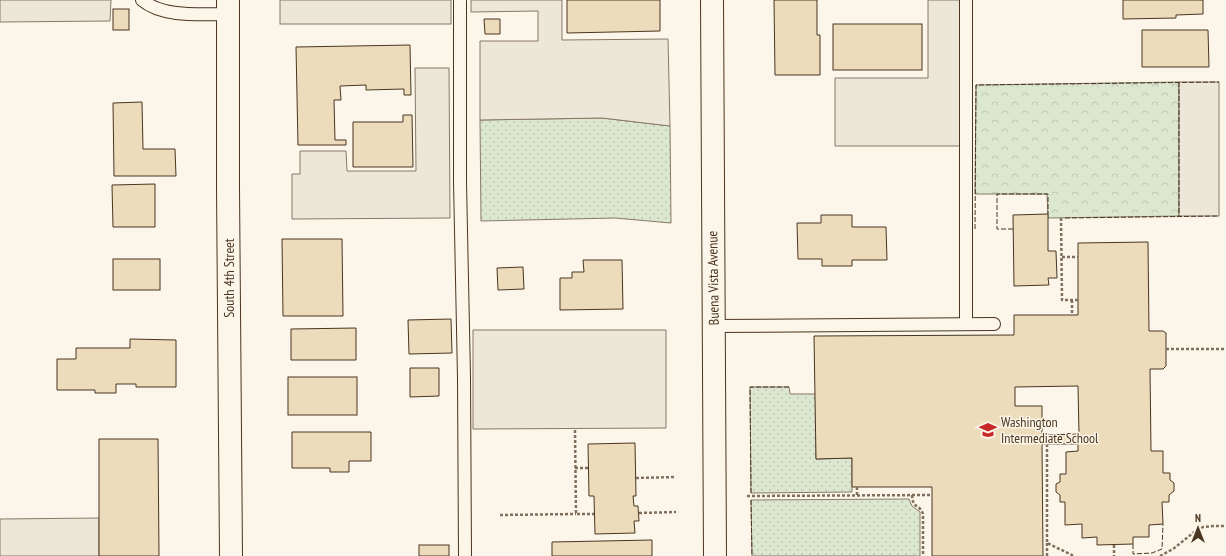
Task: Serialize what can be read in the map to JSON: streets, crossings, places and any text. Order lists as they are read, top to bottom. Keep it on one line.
{"streets":{"street":["South 4th Street","Buena Vista Avenue"]},"places":{"school or university":["Washington Intermediate School"]},"north":"top"}
